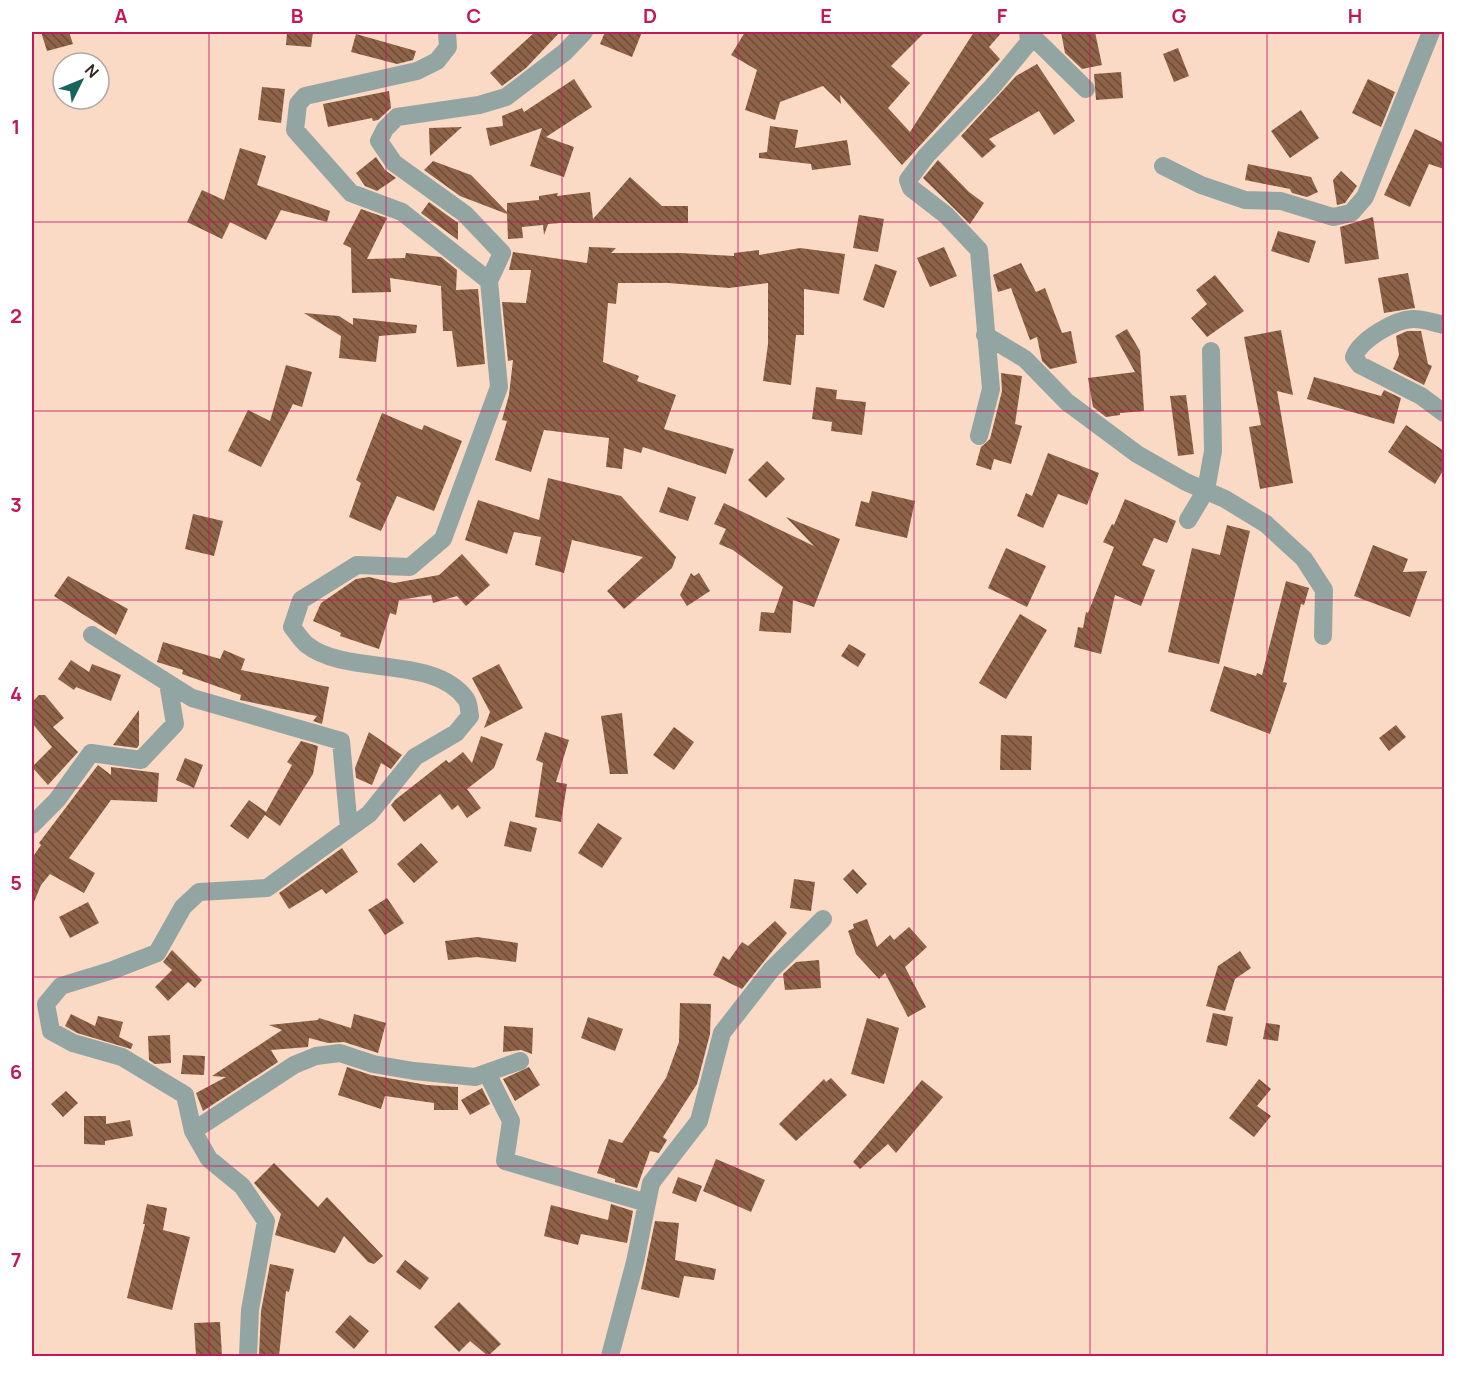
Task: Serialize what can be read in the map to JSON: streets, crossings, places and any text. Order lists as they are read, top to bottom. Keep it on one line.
{"north":"top right","grid":{"columns":["A","B","C","D","E","F","G","H"],"rows":["1","2","3","4","5","6","7"]}}
